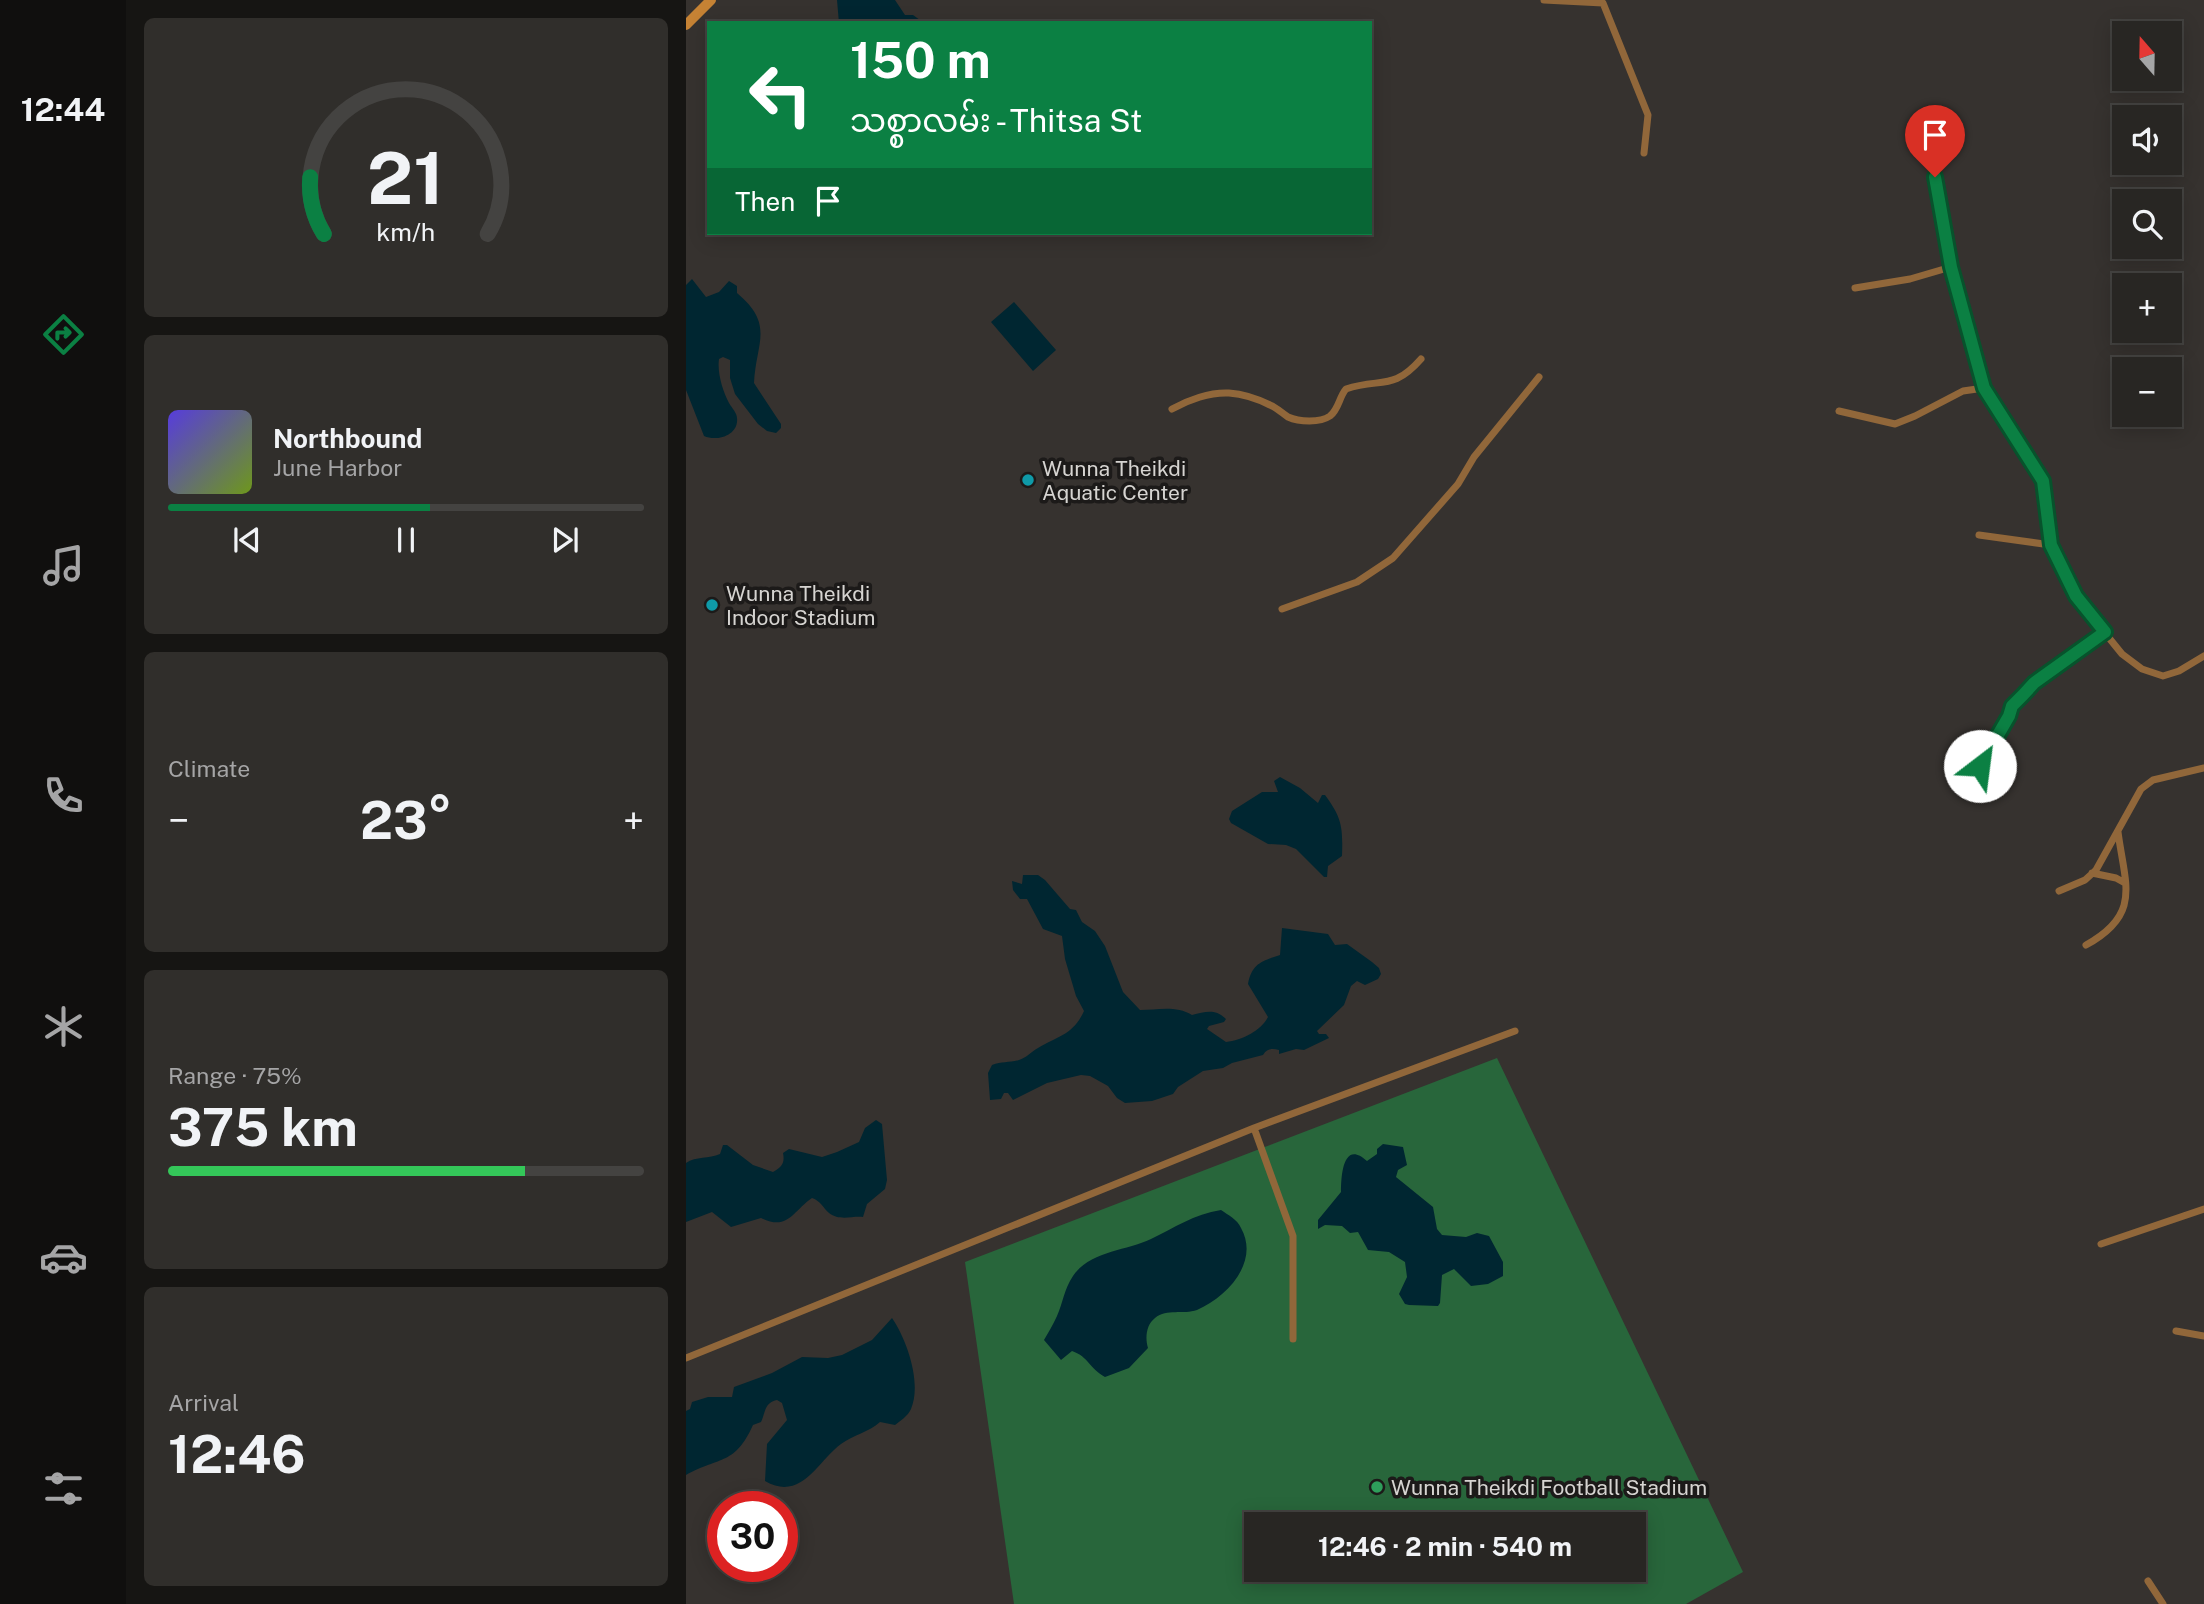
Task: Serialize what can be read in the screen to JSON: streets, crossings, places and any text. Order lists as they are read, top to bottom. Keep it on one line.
{"places":["Wunna Theikdi Aquatic Center","Wunna Theikdi Indoor Stadium","Wunna Theikdi Football Stadium"],"north":"top","page":{"tabs":"12:44","map_buttons":["+","−"],"turn":["150 m","သစ္စာလမ်း - Thitsa St"],"then":"Then","song":["Northbound","June Harbor"],"tile":["Climate",["Range · 75%","375 km"],["Arrival","12:46"]],"heat":["−","23°","+"],"limit":"30","trip":"12:46 · 2 min · 540 m","gauge":["21","km/h"]}}
